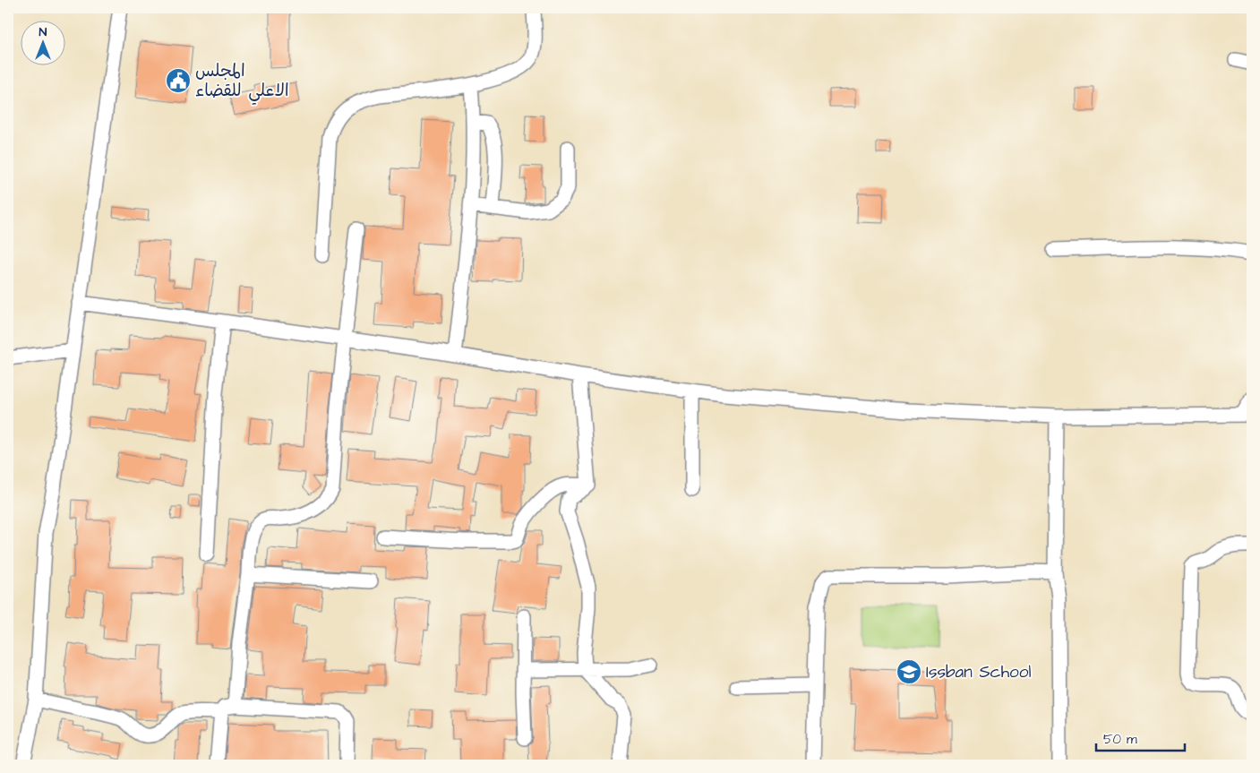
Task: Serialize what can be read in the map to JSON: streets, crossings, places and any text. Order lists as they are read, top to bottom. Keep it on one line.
{"places":{"public building":["المجلس الاعلي للقضاء"],"school or university":["Issban School"]},"scale_bar":"50 m","north":"top"}
